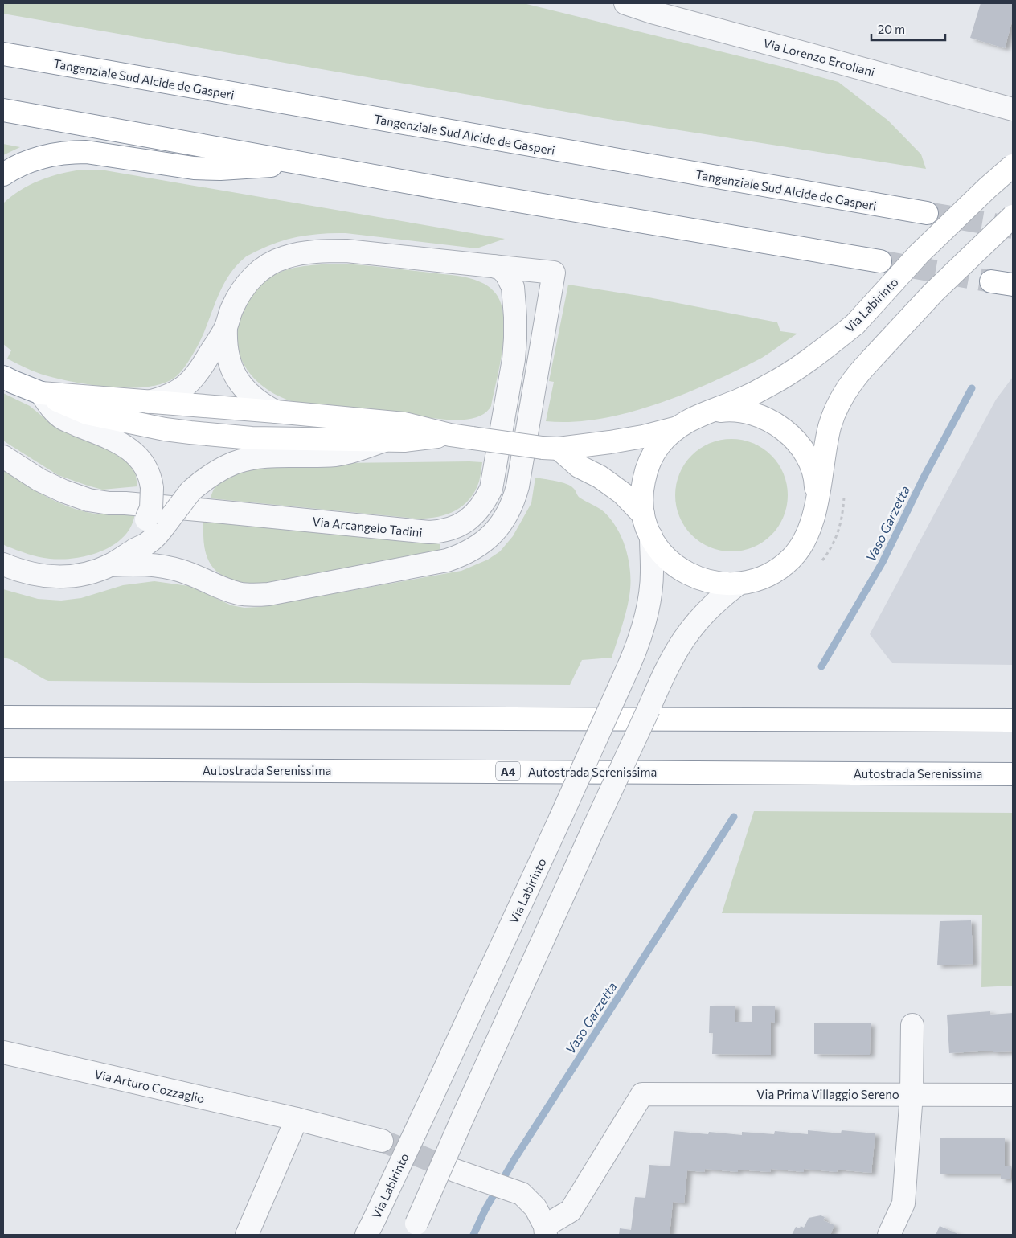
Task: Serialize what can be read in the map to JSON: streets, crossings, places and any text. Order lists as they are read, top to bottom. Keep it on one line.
{"streets":{"main road":["Tangenziale Sud Alcide de Gasperi","Via Labirinto","Autostrada Serenissima","A4"],"street":["Via Lorenzo Ercoliani","Via Arcangelo Tadini","Via Arturo Cozzaglio","Via Prima Villaggio Sereno"]},"water":["Vaso Garzetta"],"scale_bar":"20 m"}
